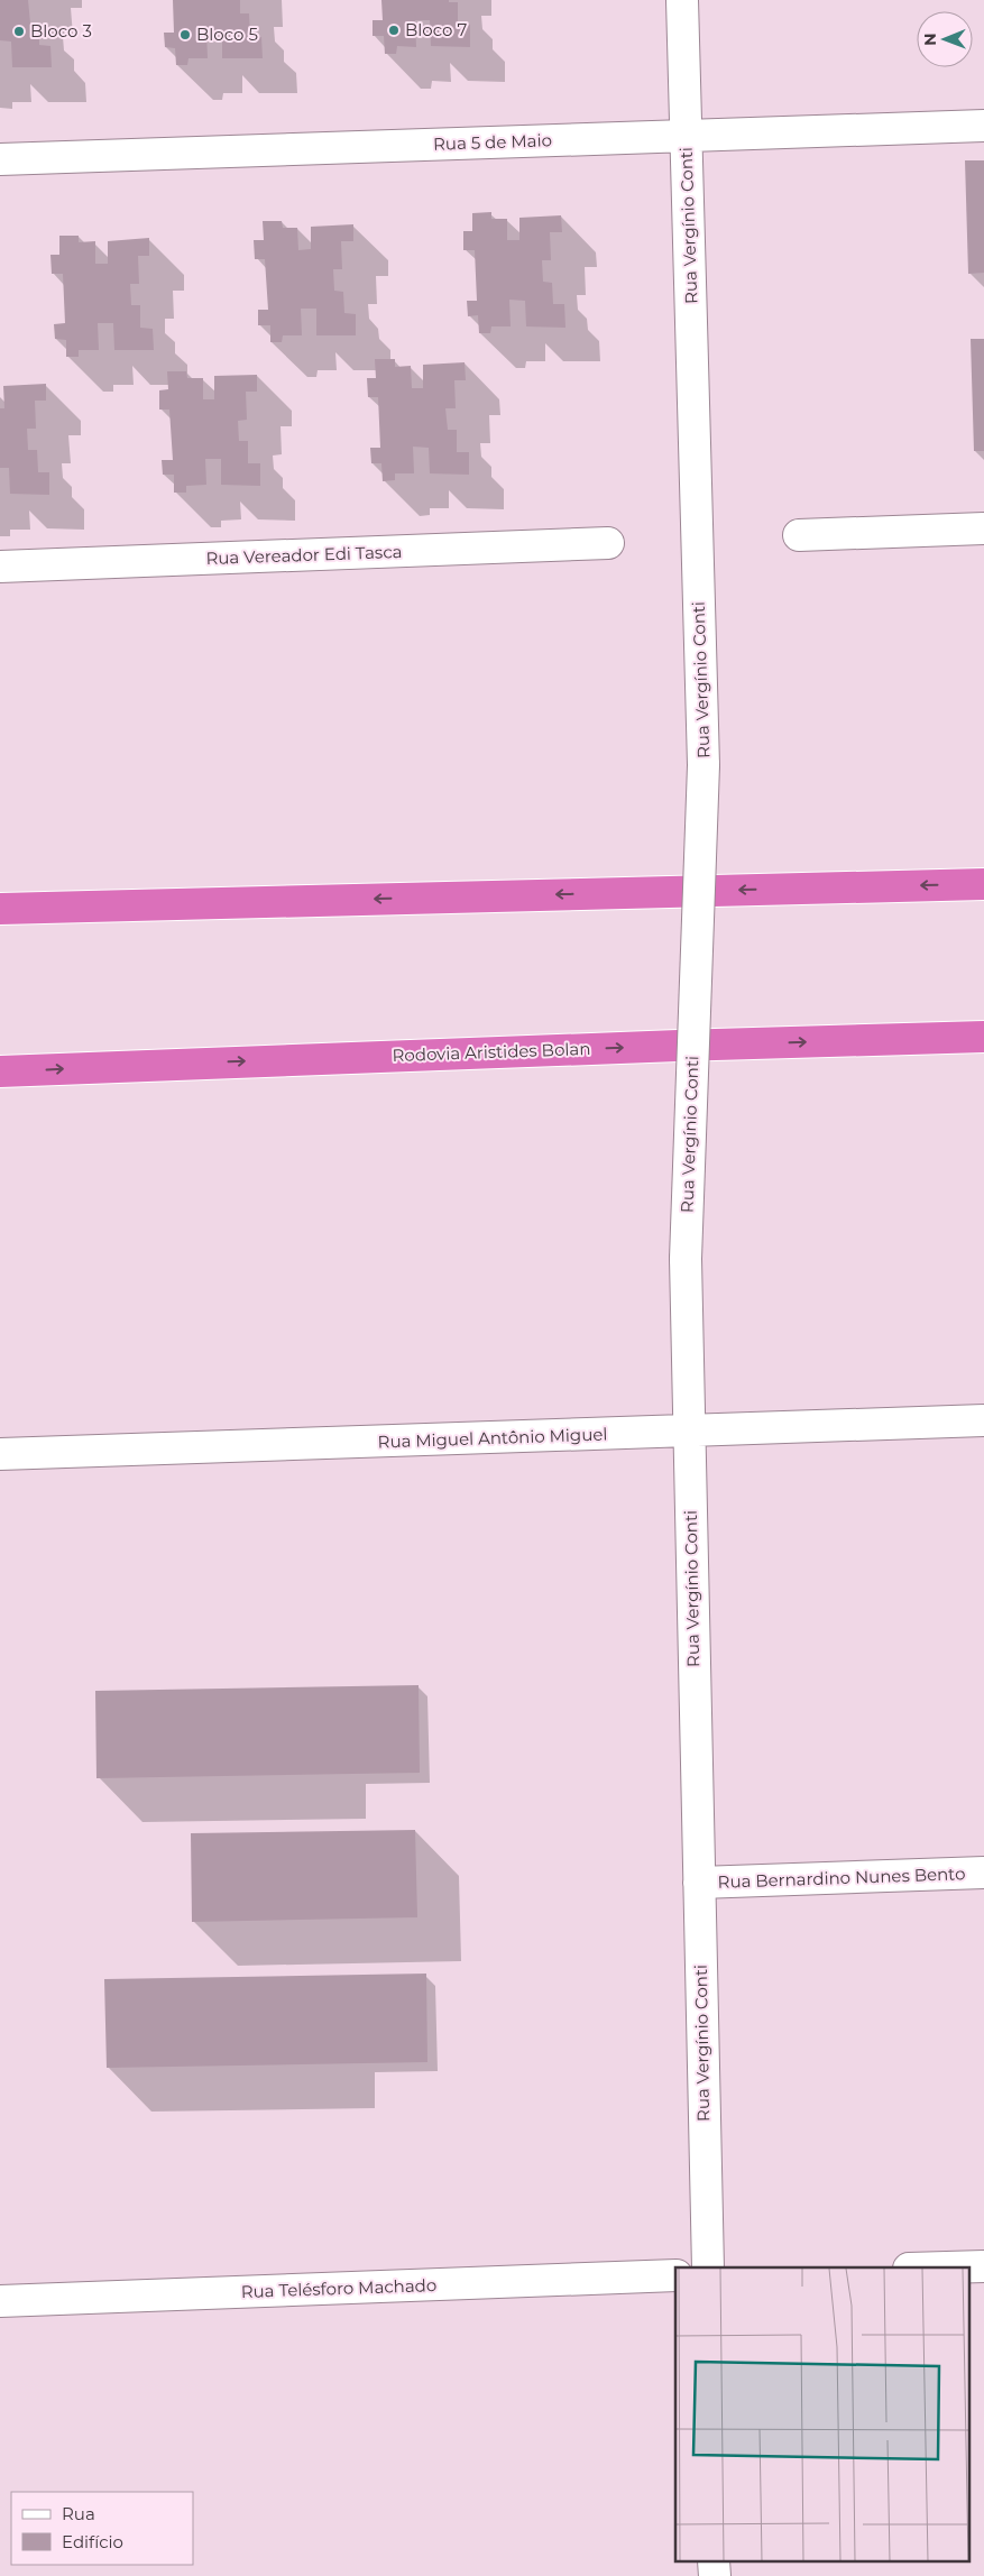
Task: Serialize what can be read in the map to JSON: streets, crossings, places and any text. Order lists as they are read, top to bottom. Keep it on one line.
{"streets":{"highway":["Rodovia Aristides Bolan"],"street":["Rua 5 de Maio","Rua Vergínio Conti","Rua Vereador Edi Tasca","Rua Miguel Antônio Miguel","Rua Bernardino Nunes Bento","Rua Telésforo Machado"]},"crossings":[["Rua 5 de Maio","Rua Vergínio Conti"],["Rua Vergínio Conti","Rua Miguel Antônio Miguel"],["Rua Vergínio Conti","Rua Bernardino Nunes Bento"]],"places":["Bloco 7","Bloco 3","Bloco 5"],"legend":["Rua","Edifício"],"north":"left"}
